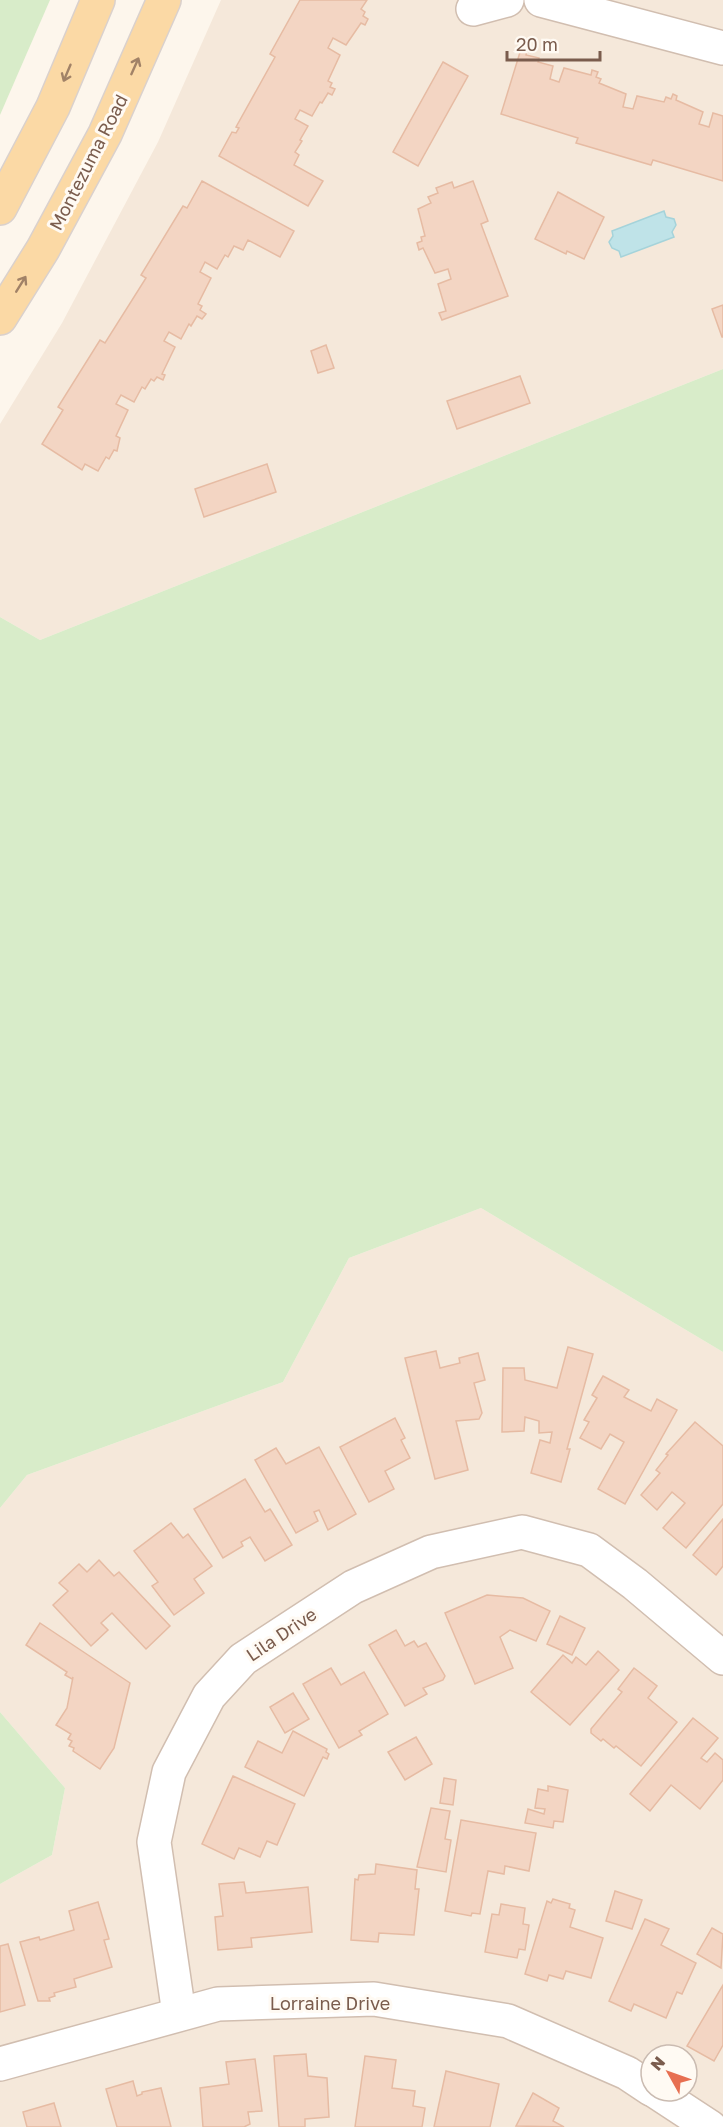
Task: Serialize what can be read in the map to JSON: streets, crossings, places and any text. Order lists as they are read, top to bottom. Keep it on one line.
{"streets":{"main road":["Montezuma Road"],"street":["Lila Drive","Lorraine Drive"]},"crossings":[["Lila Drive","Lorraine Drive"]],"scale_bar":"20 m","north":"top left"}
